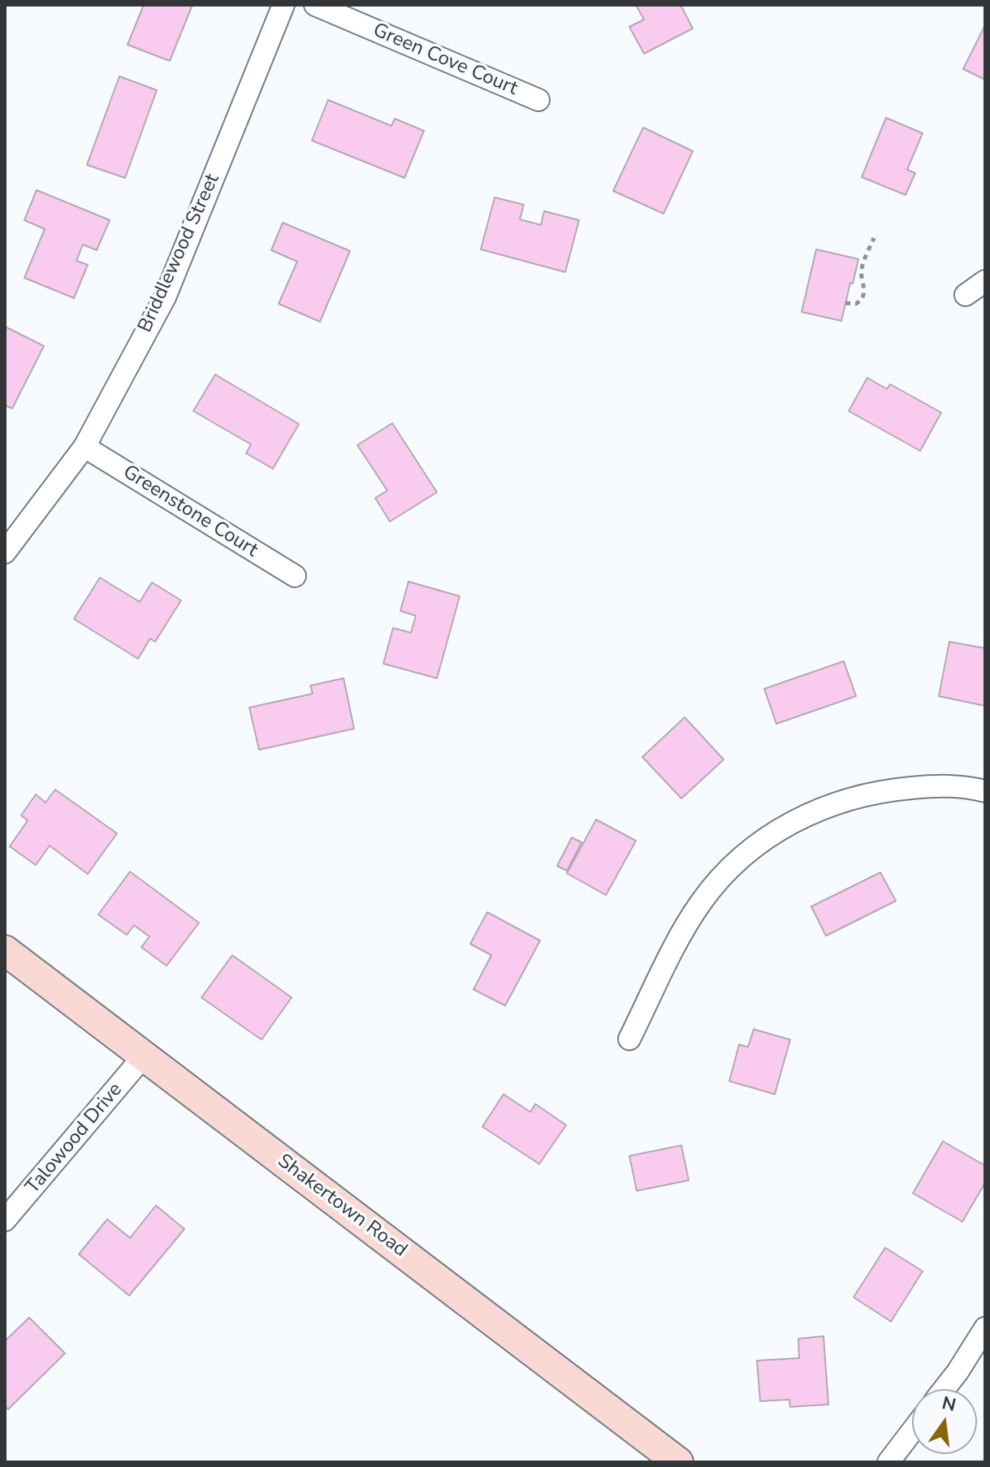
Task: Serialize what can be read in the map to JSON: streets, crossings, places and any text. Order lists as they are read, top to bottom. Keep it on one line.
{"streets":{"street":["Green Cove Court","Briddlewood Street","Greenstone Court","Talowood Drive","Shakertown Road"]},"crossings":[["Briddlewood Street","Greenstone Court"],["Talowood Drive","Shakertown Road"]],"north":"top"}
